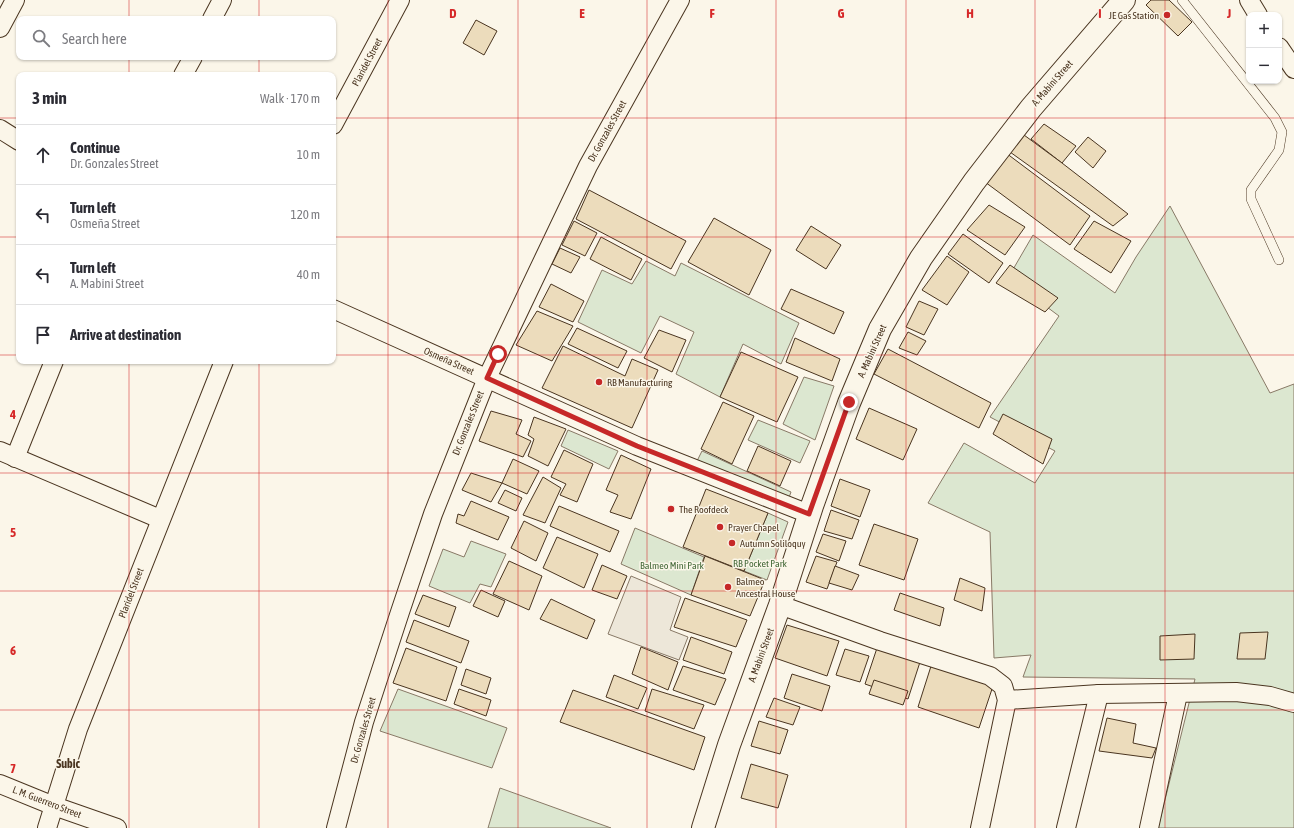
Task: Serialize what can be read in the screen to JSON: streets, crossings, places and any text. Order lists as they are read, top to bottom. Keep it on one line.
{"streets":{"main road":["A. Mabini Street"],"street":["Plaridel Street","Dr. Gonzales Street","Osmeña Street","L. M. Guerrero Street"]},"crossings":[["Plaridel Street","L. M. Guerrero Street"],["A. Mabini Street","Osmeña Street"],["Dr. Gonzales Street","Osmeña Street"]],"districts":["Subic"],"parks":["RB Pocket Park","Balmeo Mini Park"],"places":["JE Gas Station","RB Manufacturing","The Roofdeck","Prayer Chapel","Autumn Soliloquy","Balmeo Ancestral House"],"page":{"map_buttons":["+","−"],"search":"Search here","heading":["3 min","Walk · 170 m"],"list":[["Continue","Dr. Gonzales Street","10 m"],["Turn left","Osmeña Street","120 m"],["Turn left","A. Mabini Street","40 m"],"Arrive at destination"]},"grid":{"columns":["D","E","F","G","H","I","J"],"rows":["4","5","6","7"]}}
